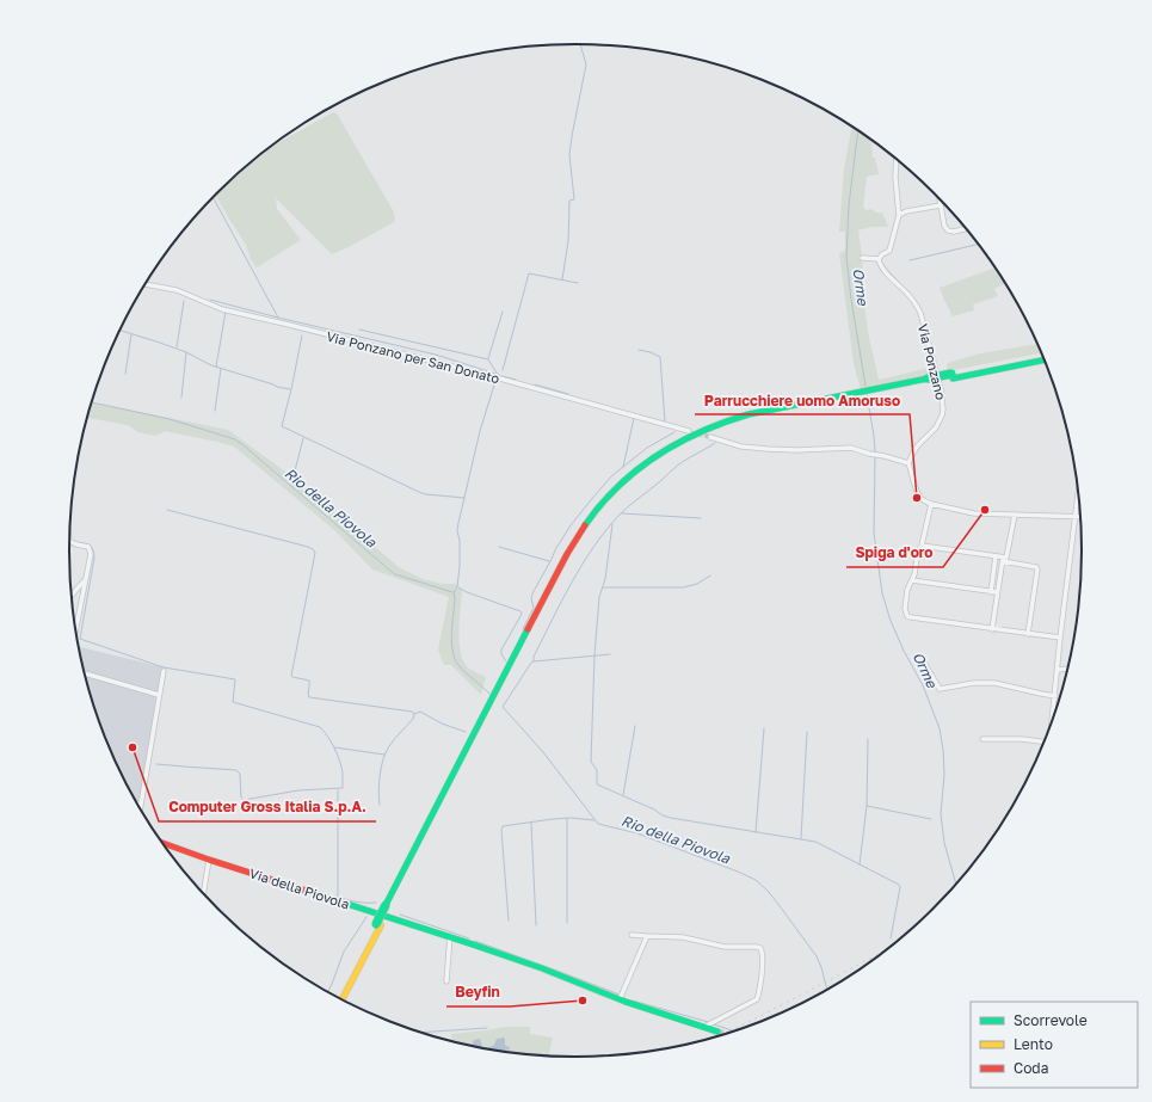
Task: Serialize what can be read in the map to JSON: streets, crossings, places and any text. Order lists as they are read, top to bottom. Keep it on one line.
{"streets":{"main road":["Via della Piovola"],"street":["Via Ponzano per San Donato","Via Ponzano"]},"water":["Orme","Rio della Piovola"],"places":["Parrucchiere uomo Amoruso","Spiga d'oro","Computer Gross Italia S.p.A.","Beyfin"],"legend":["Scorrevole","Lento","Coda"]}
